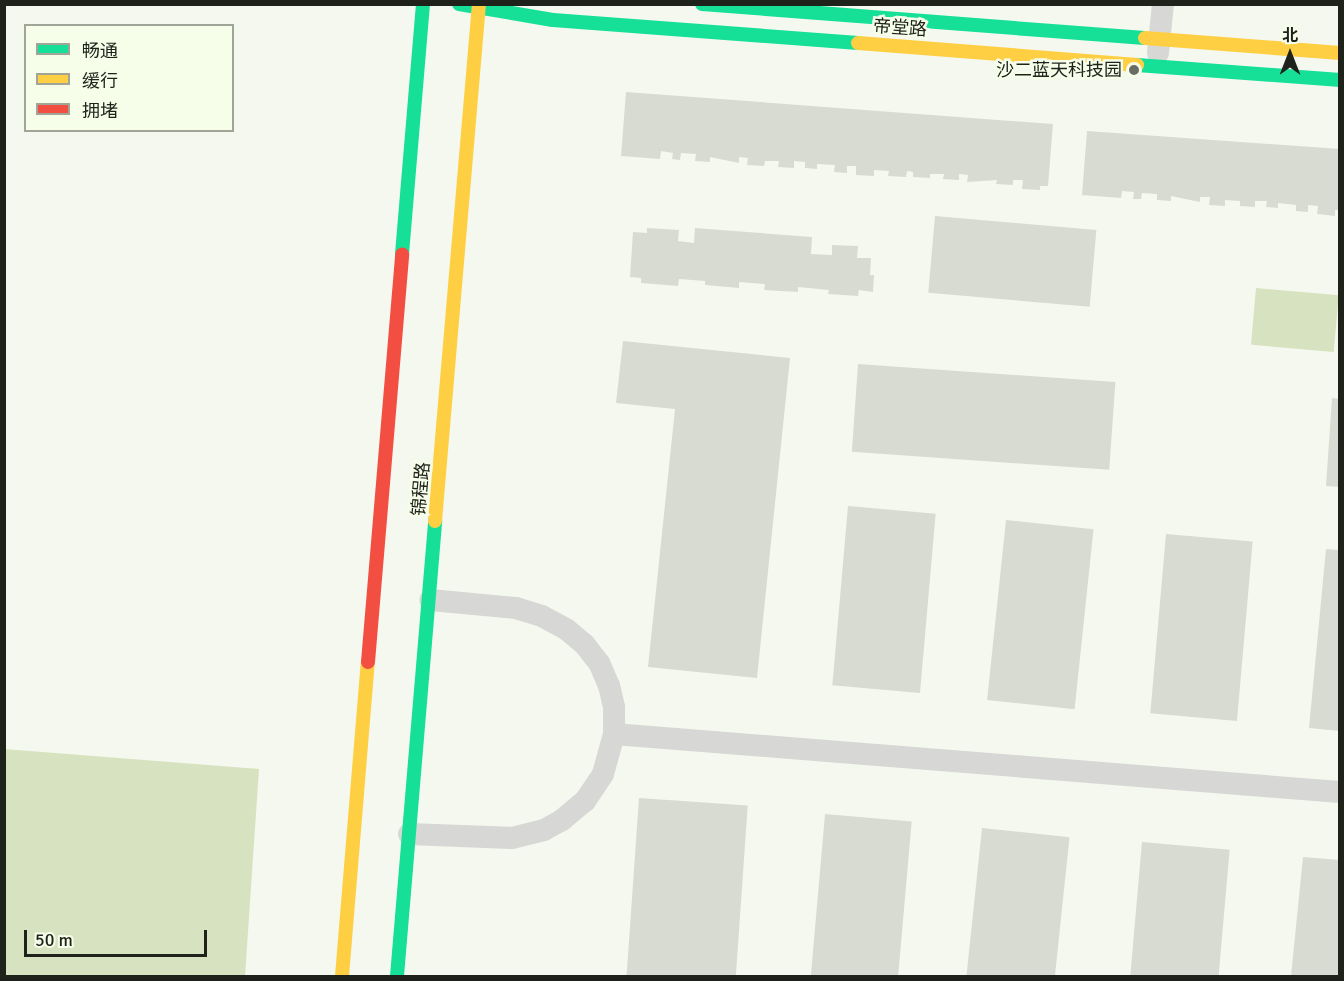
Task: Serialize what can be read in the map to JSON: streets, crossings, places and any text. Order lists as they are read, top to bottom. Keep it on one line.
{"streets":{"main road":["帝堂路","锦程路"]},"crossings":[["帝堂路","锦程路"]],"places":["沙二蓝天科技园"],"legend":["畅通","缓行","拥堵"],"scale_bar":"50 m","north":"top"}
